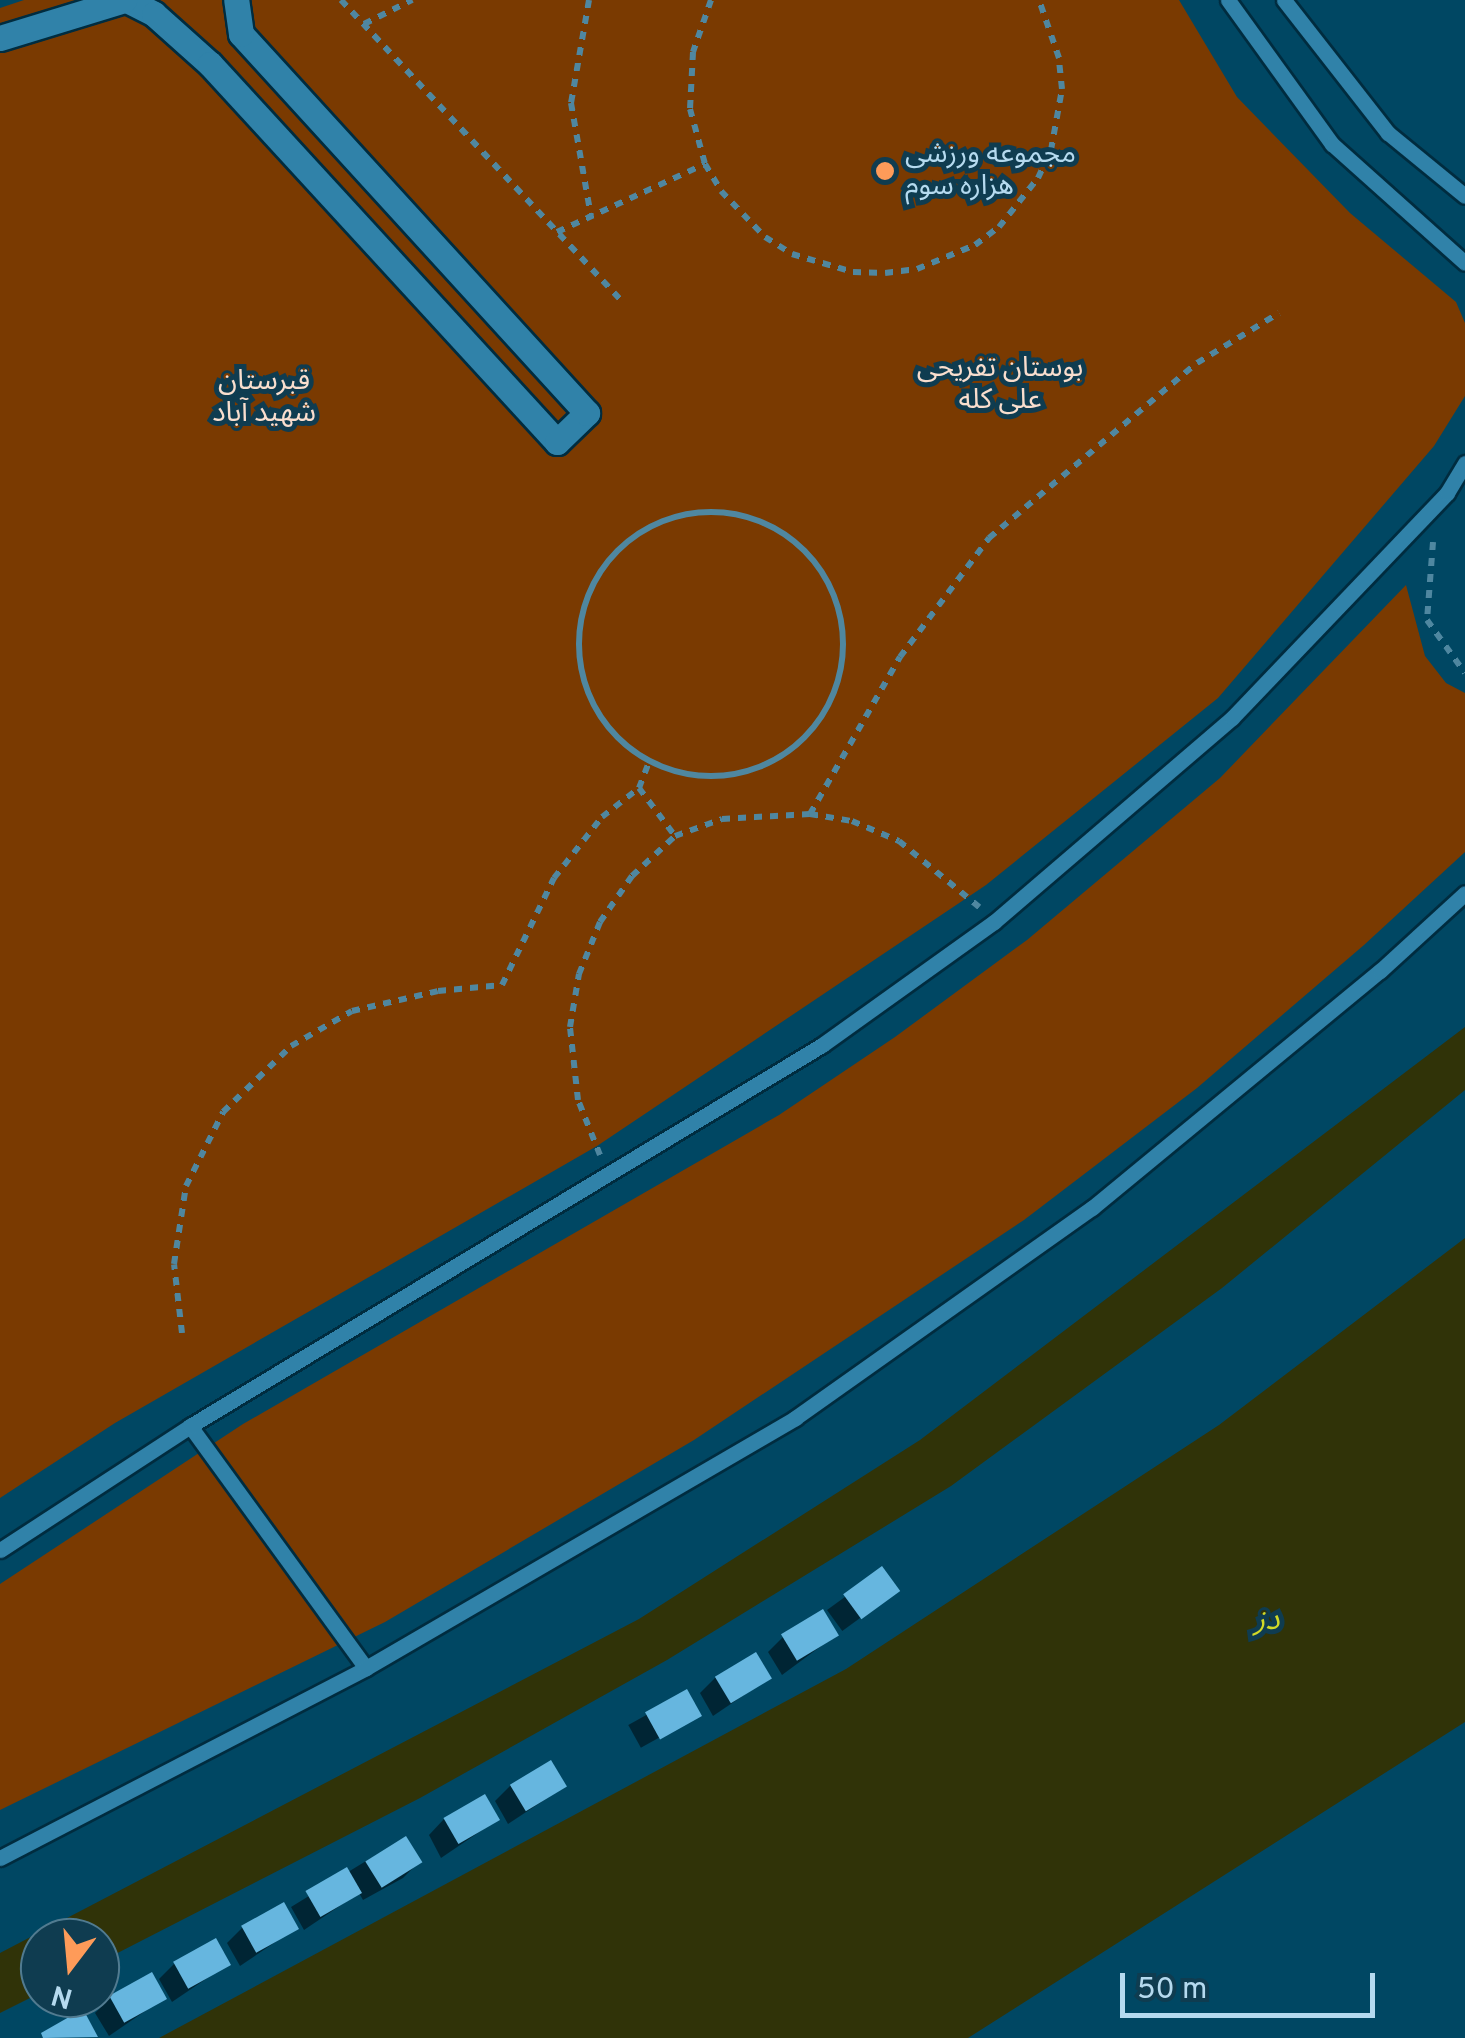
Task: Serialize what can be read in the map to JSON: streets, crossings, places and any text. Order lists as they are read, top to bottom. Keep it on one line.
{"water":["دز"],"parks":["بوستان تفریحی علی کله","قبرستان شهید آباد"],"places":["مجموعه ورزشی هزاره سوم"],"scale_bar":"50 m","north":"bottom"}
